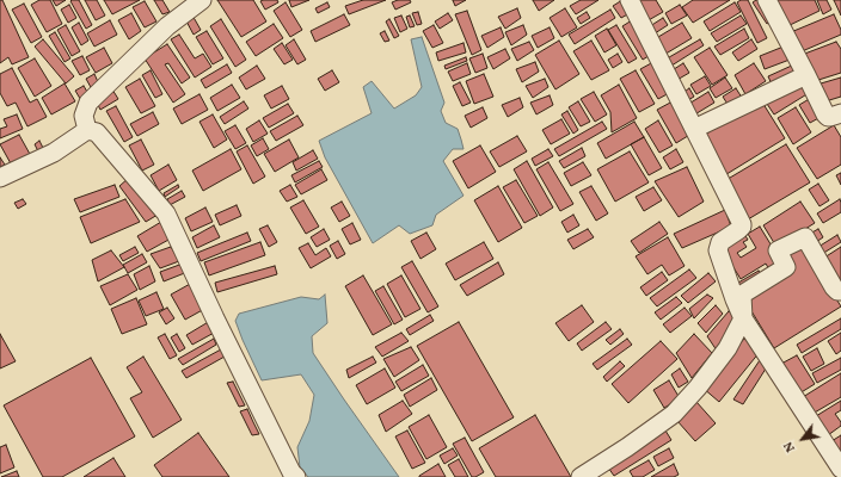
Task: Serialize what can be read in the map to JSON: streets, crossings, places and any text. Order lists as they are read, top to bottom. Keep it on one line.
{"north":"bottom left"}
